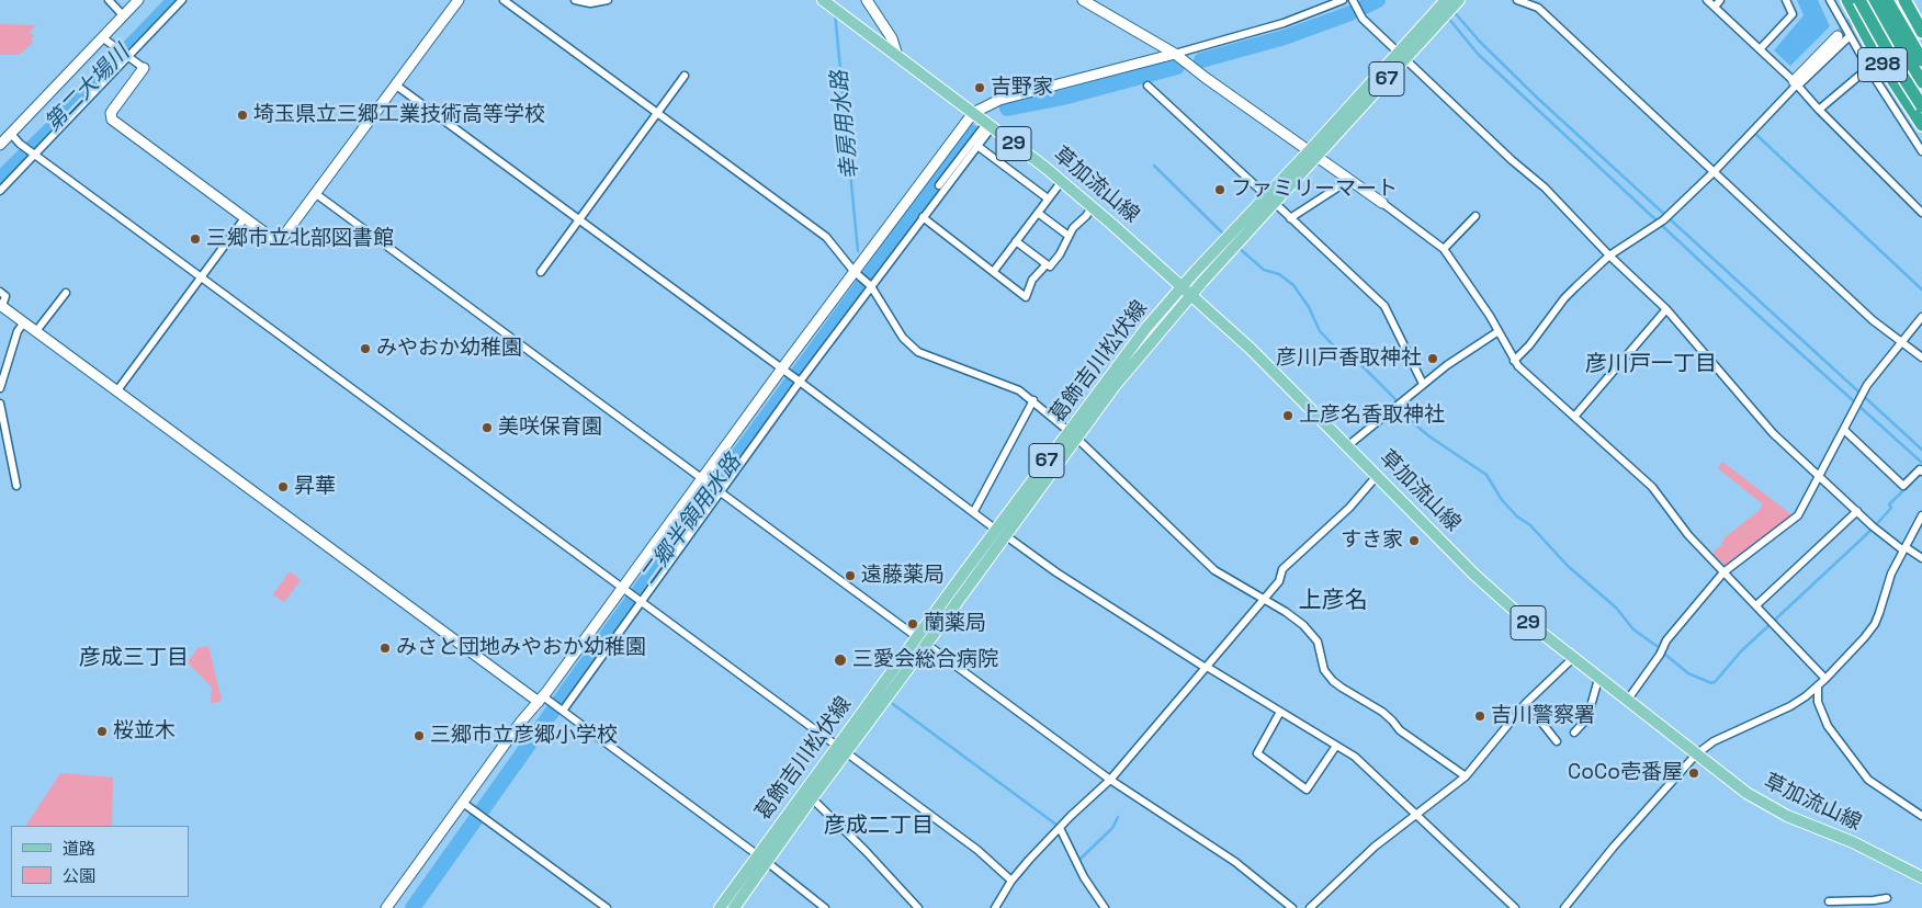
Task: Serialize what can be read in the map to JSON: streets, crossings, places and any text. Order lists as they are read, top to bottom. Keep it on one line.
{"streets":{"highway":["298"],"main road":["67","29","草加流山線","葛飾吉川松伏線"]},"crossings":[["草加流山線","葛飾吉川松伏線"]],"districts":["彦川戸一丁目","上彦名","彦成三丁目","彦成二丁目"],"water":["第二大場川","幸房用水路","二郷半領用水路"],"places":["吉野家","埼玉県立三郷工業技術高等学校","ファミリーマート","三郷市立北部図書館","みやおか幼稚園","彦川戸香取神社","上彦名香取神社","美咲保育園","昇華","すき家","遠藤薬局","蘭薬局","みさと団地みやおか幼稚園","三愛会総合病院","吉川警察署","桜並木","三郷市立彦郷小学校","CoCo壱番屋"],"legend":["道路","公園"]}
